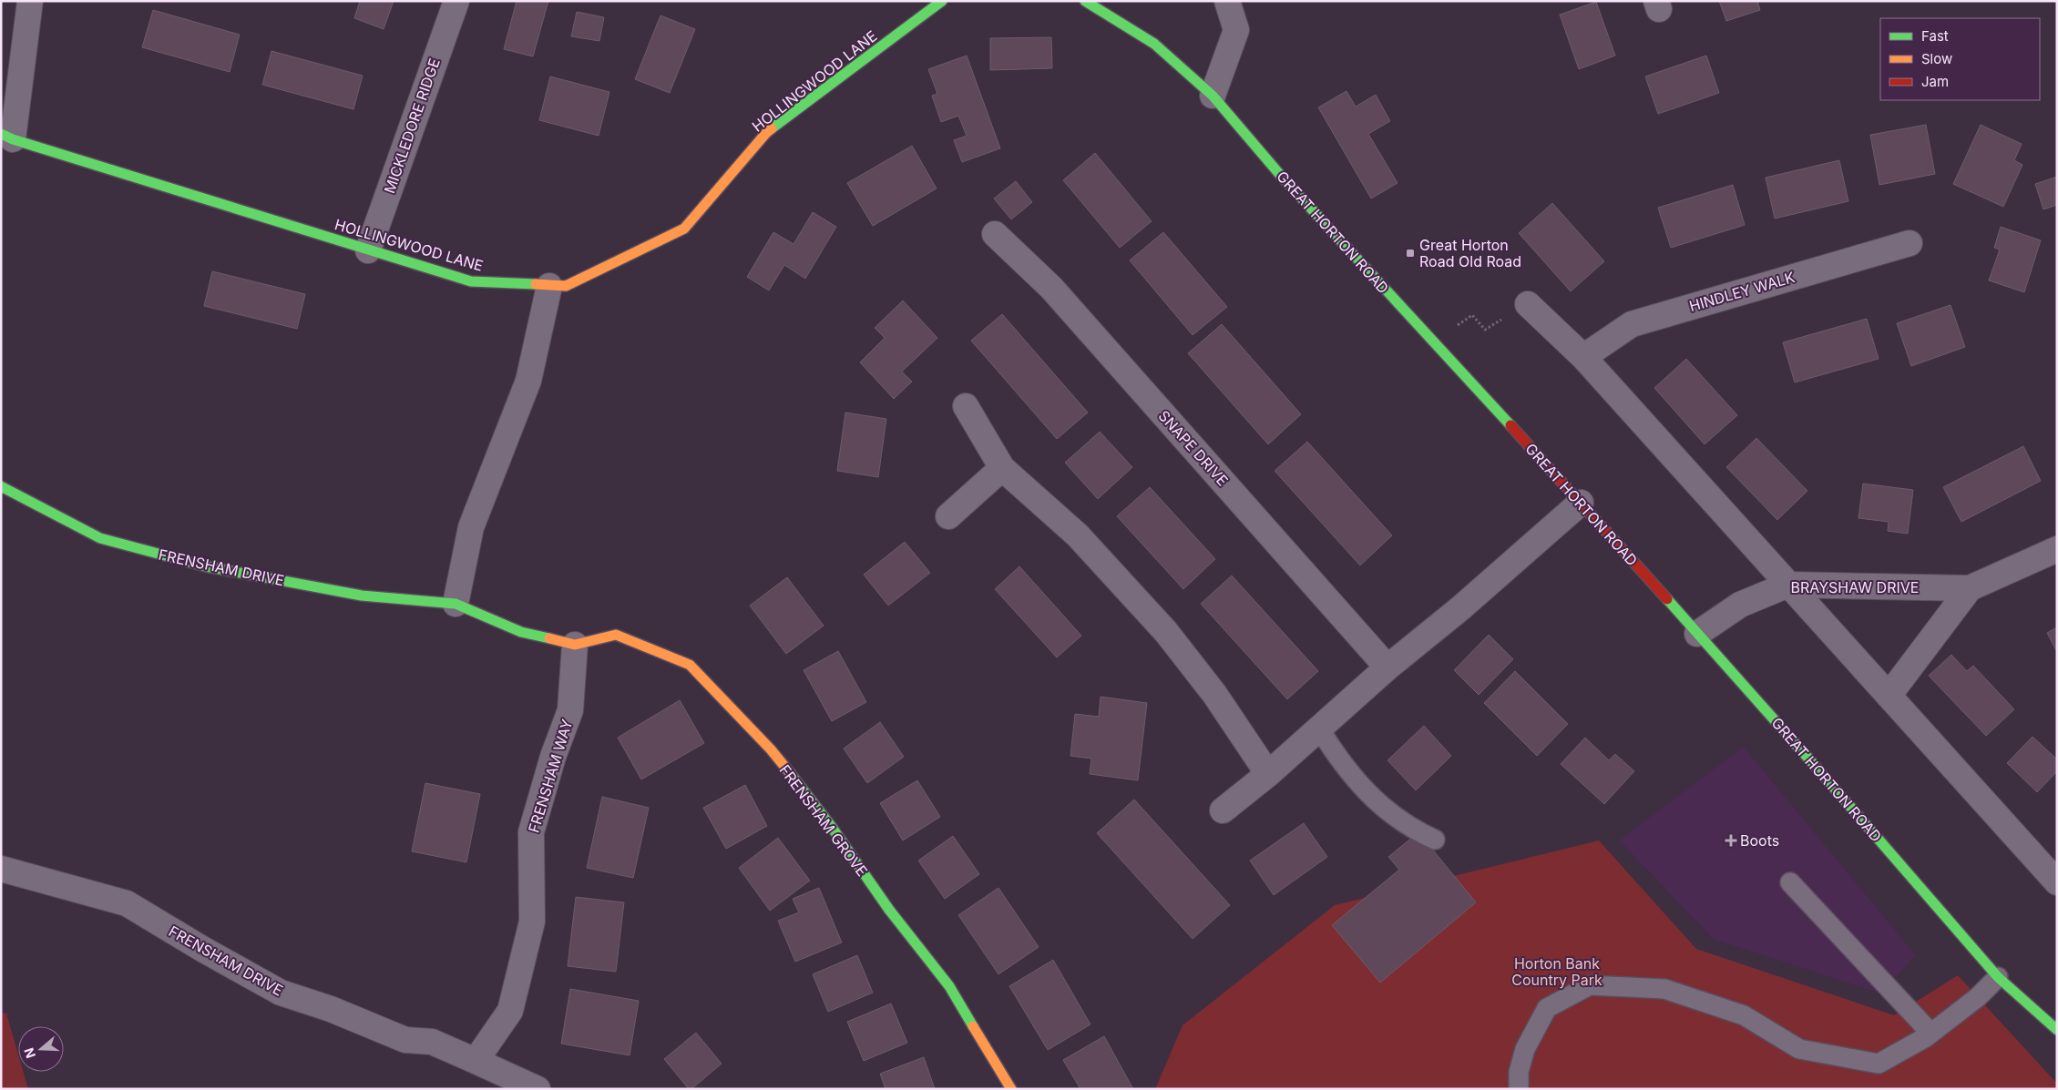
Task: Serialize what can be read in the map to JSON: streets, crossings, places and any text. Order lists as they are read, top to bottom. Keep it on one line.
{"streets":{"street":["HOLLINGWOOD LANE","MICKLEDORE RIDGE","GREAT HORTON ROAD","HINDLEY WALK","SNAPE DRIVE","FRENSHAM DRIVE","BRAYSHAW DRIVE","FRENSHAM WAY","FRENSHAM GROVE"]},"crossings":[["HOLLINGWOOD LANE","MICKLEDORE RIDGE"],["GREAT HORTON ROAD","BRAYSHAW DRIVE"],["FRENSHAM DRIVE","FRENSHAM WAY"],["FRENSHAM DRIVE","FRENSHAM GROVE"],["FRENSHAM WAY","FRENSHAM GROVE"]],"parks":["Horton Bank Country Park"],"places":{"transit":["Great Horton Road Old Road"],"health":["Boots"]},"legend":["Fast","Slow","Jam"],"north":"left"}
